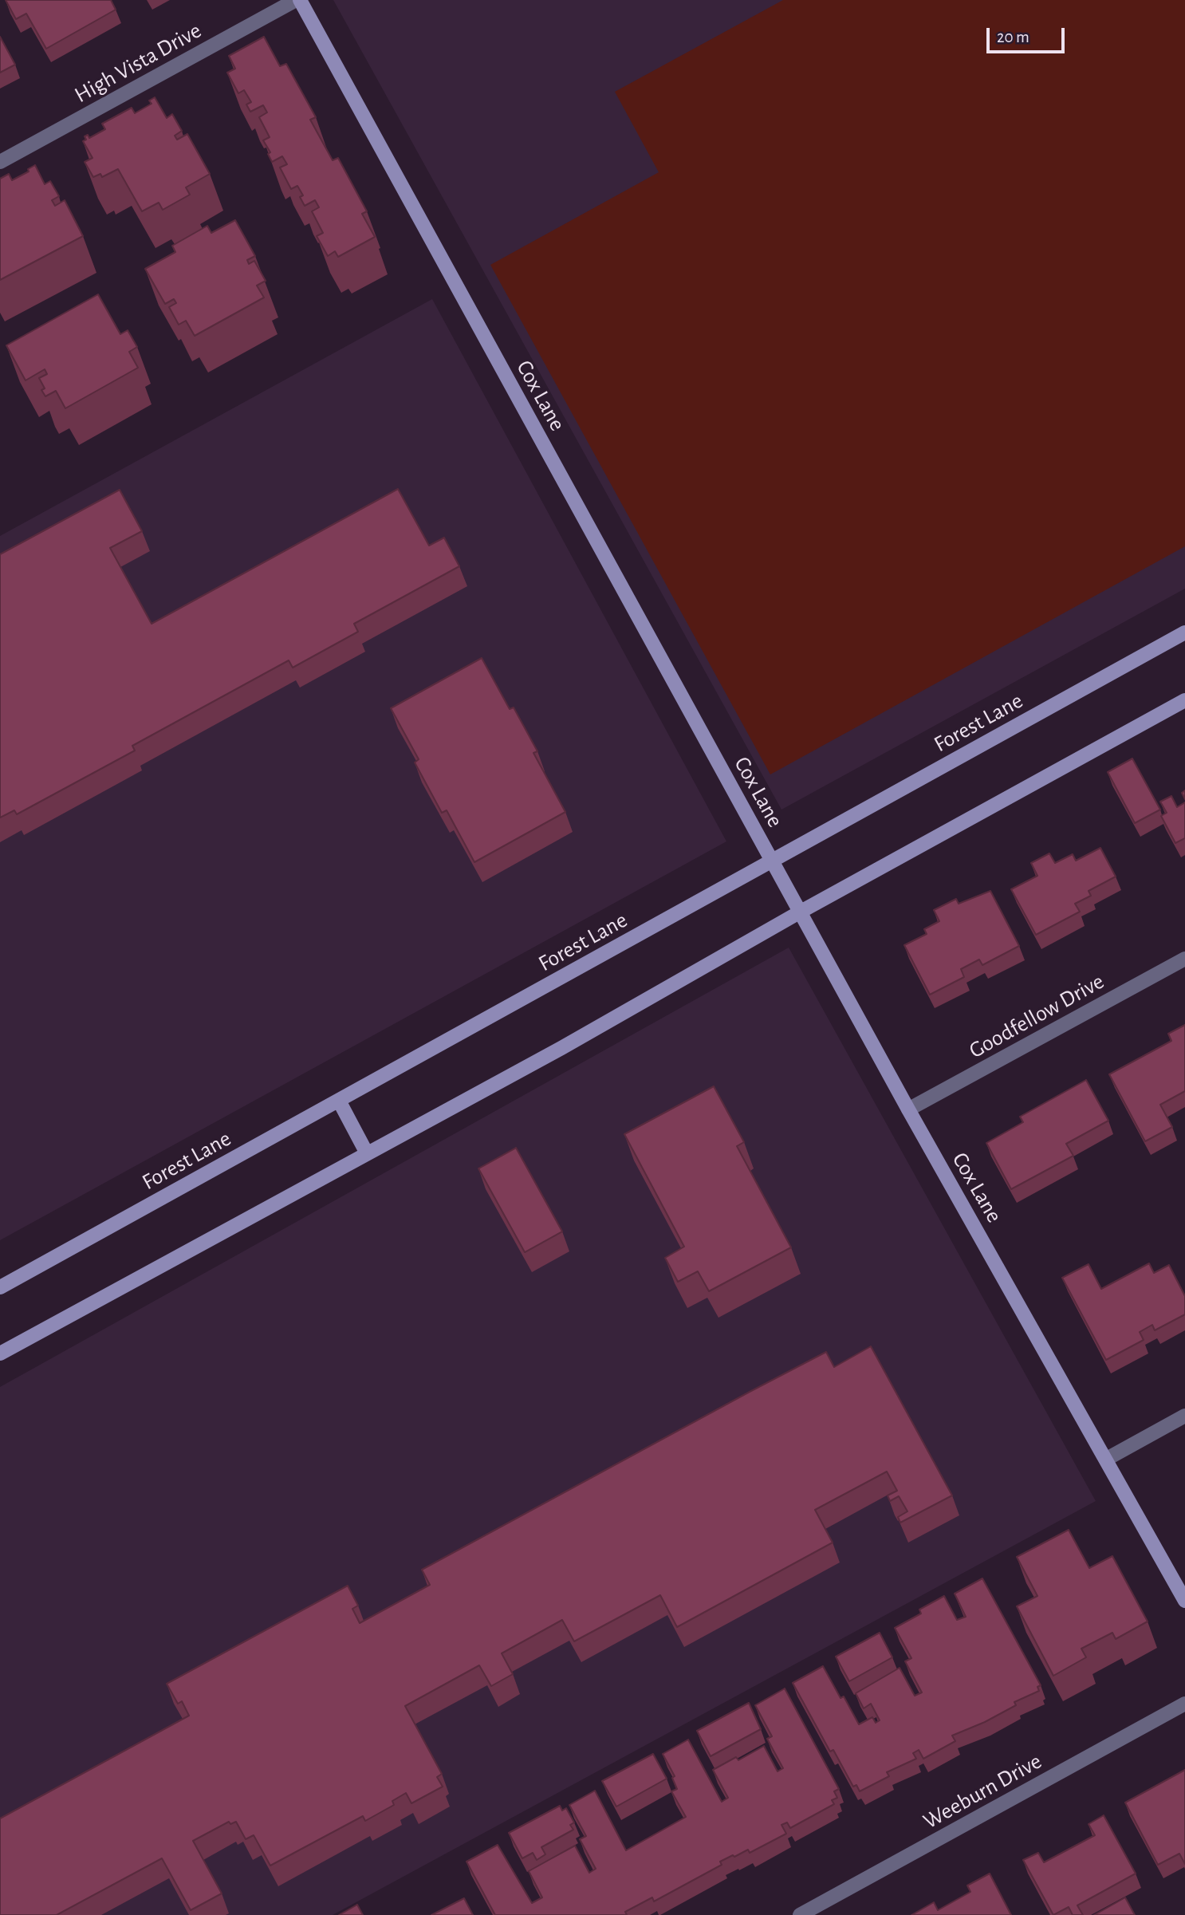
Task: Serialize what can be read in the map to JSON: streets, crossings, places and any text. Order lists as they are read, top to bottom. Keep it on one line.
{"streets":{"main road":["Cox Lane","Forest Lane"],"street":["High Vista Drive","Goodfellow Drive","Weeburn Drive"]},"crossings":[["Cox Lane","Forest Lane"],["Cox Lane","Goodfellow Drive"]],"scale_bar":"20 m"}
